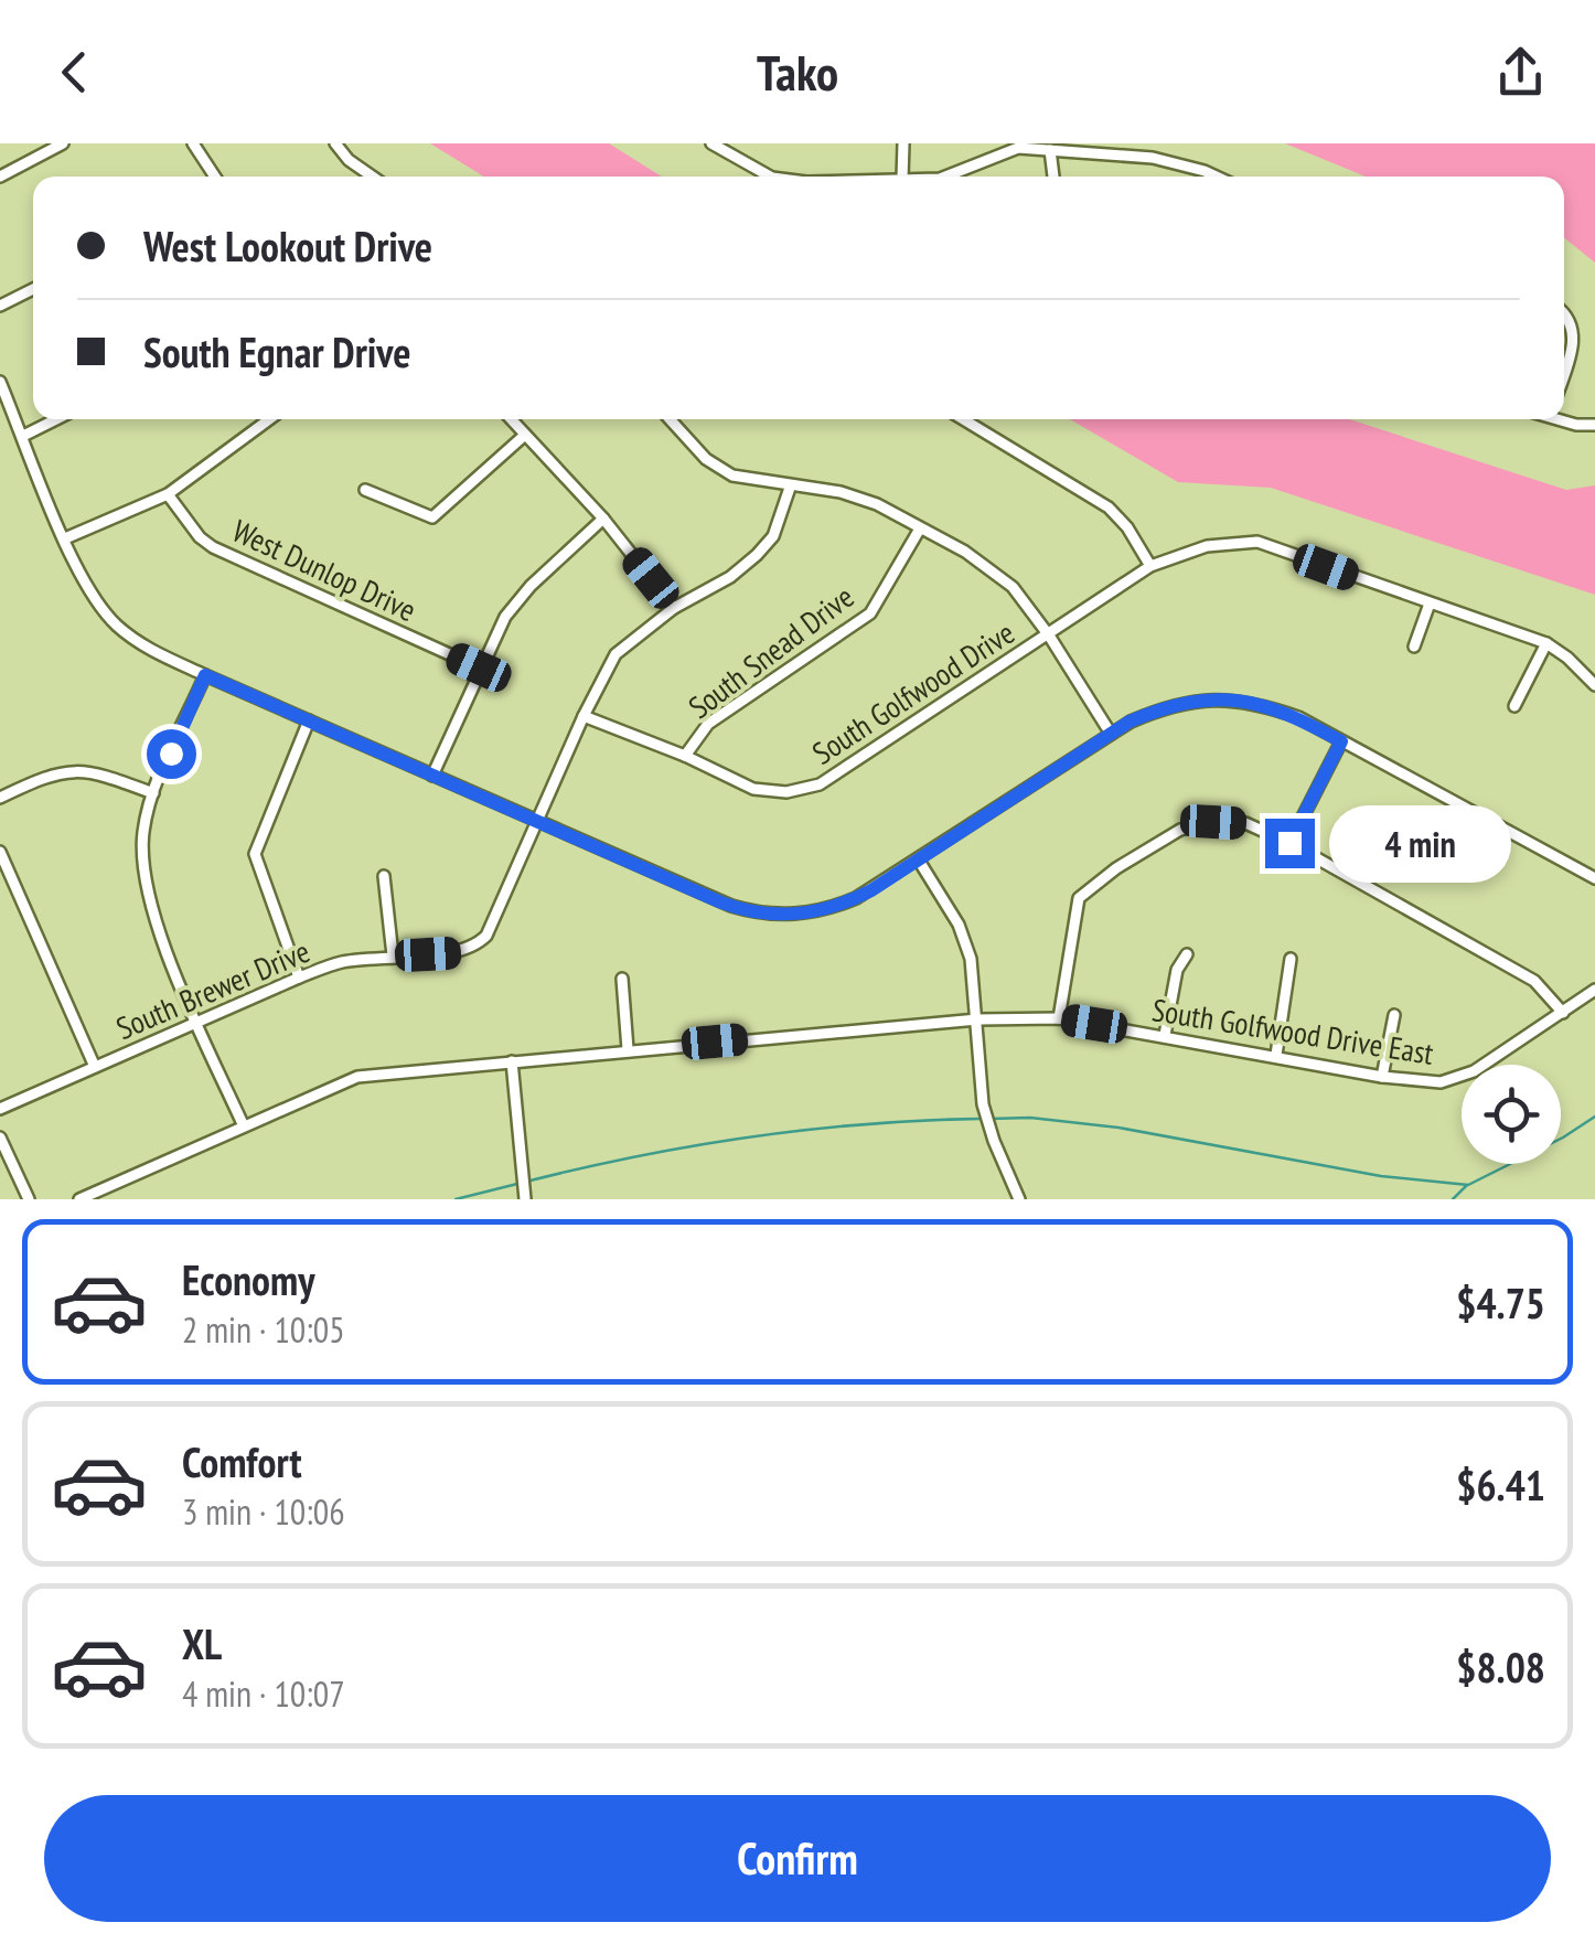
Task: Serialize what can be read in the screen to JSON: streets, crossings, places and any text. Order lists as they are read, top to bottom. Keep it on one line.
{"streets":{"street":["West Dunlop Drive","South Snead Drive","South Golfwood Drive","South Brewer Drive","South Golfwood Drive East"]},"crossings":[["South Snead Drive","South Golfwood Drive"],["South Golfwood Drive","South Brewer Drive"]],"page":{"header":"Tako","banner":["West Lookout Drive","South Egnar Drive"],"bubble":"4 min","list":[{"name":"Economy","note":"2 min · 10:05","value":"$4.75"},{"name":"Comfort","note":"3 min · 10:06","value":"$6.41"},{"name":"XL","note":"4 min · 10:07","value":"$8.08"}],"buttons":"Confirm"}}
